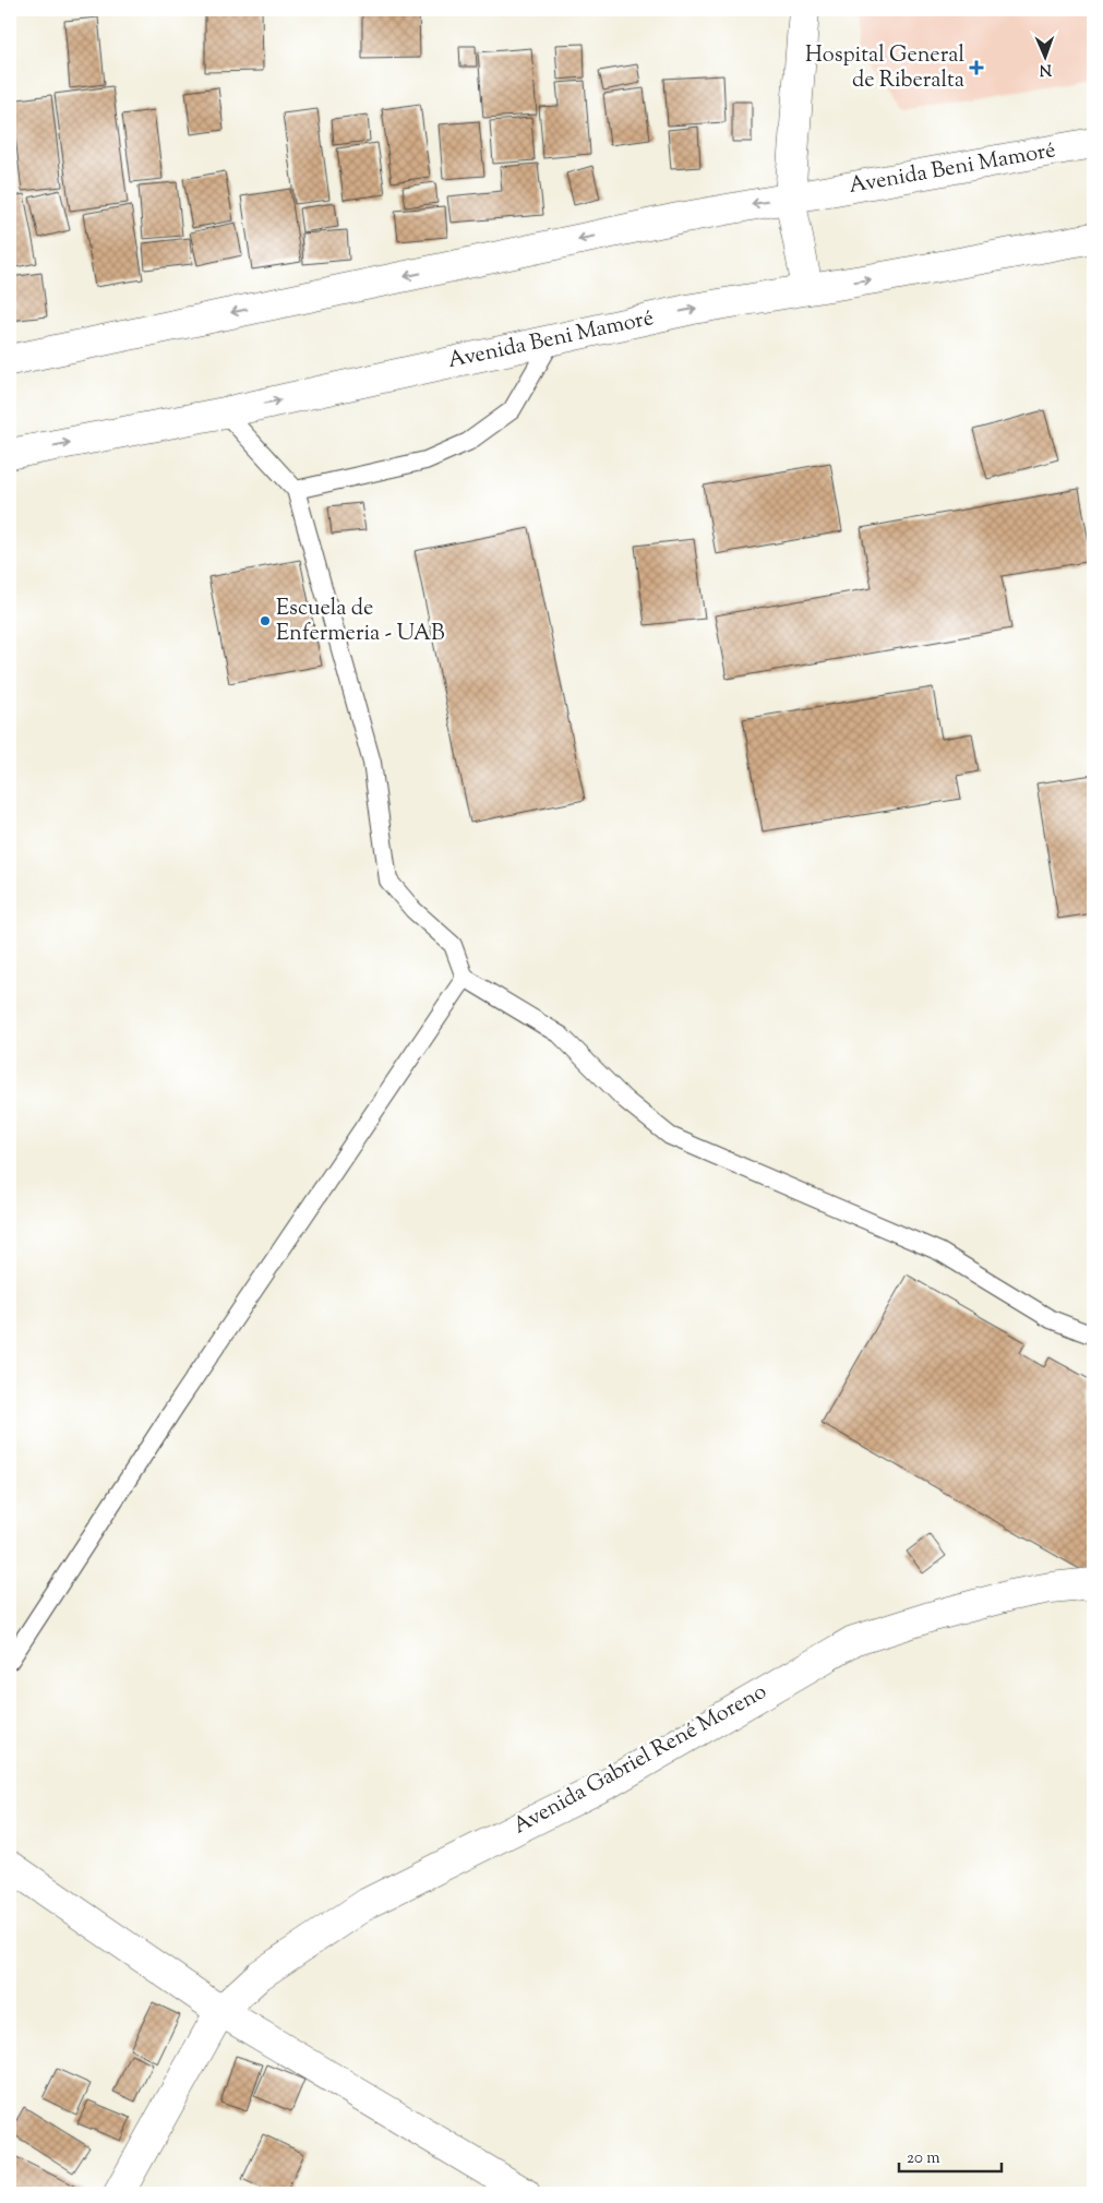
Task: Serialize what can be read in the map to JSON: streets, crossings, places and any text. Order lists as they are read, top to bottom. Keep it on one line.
{"streets":{"street":["Avenida Beni Mamoré","Avenida Gabriel René Moreno"]},"places":{"health":["Hospital General de Riberalta"],"other":["Escuela de Enfermeria - UAB"]},"scale_bar":"20 m","north":"bottom"}
